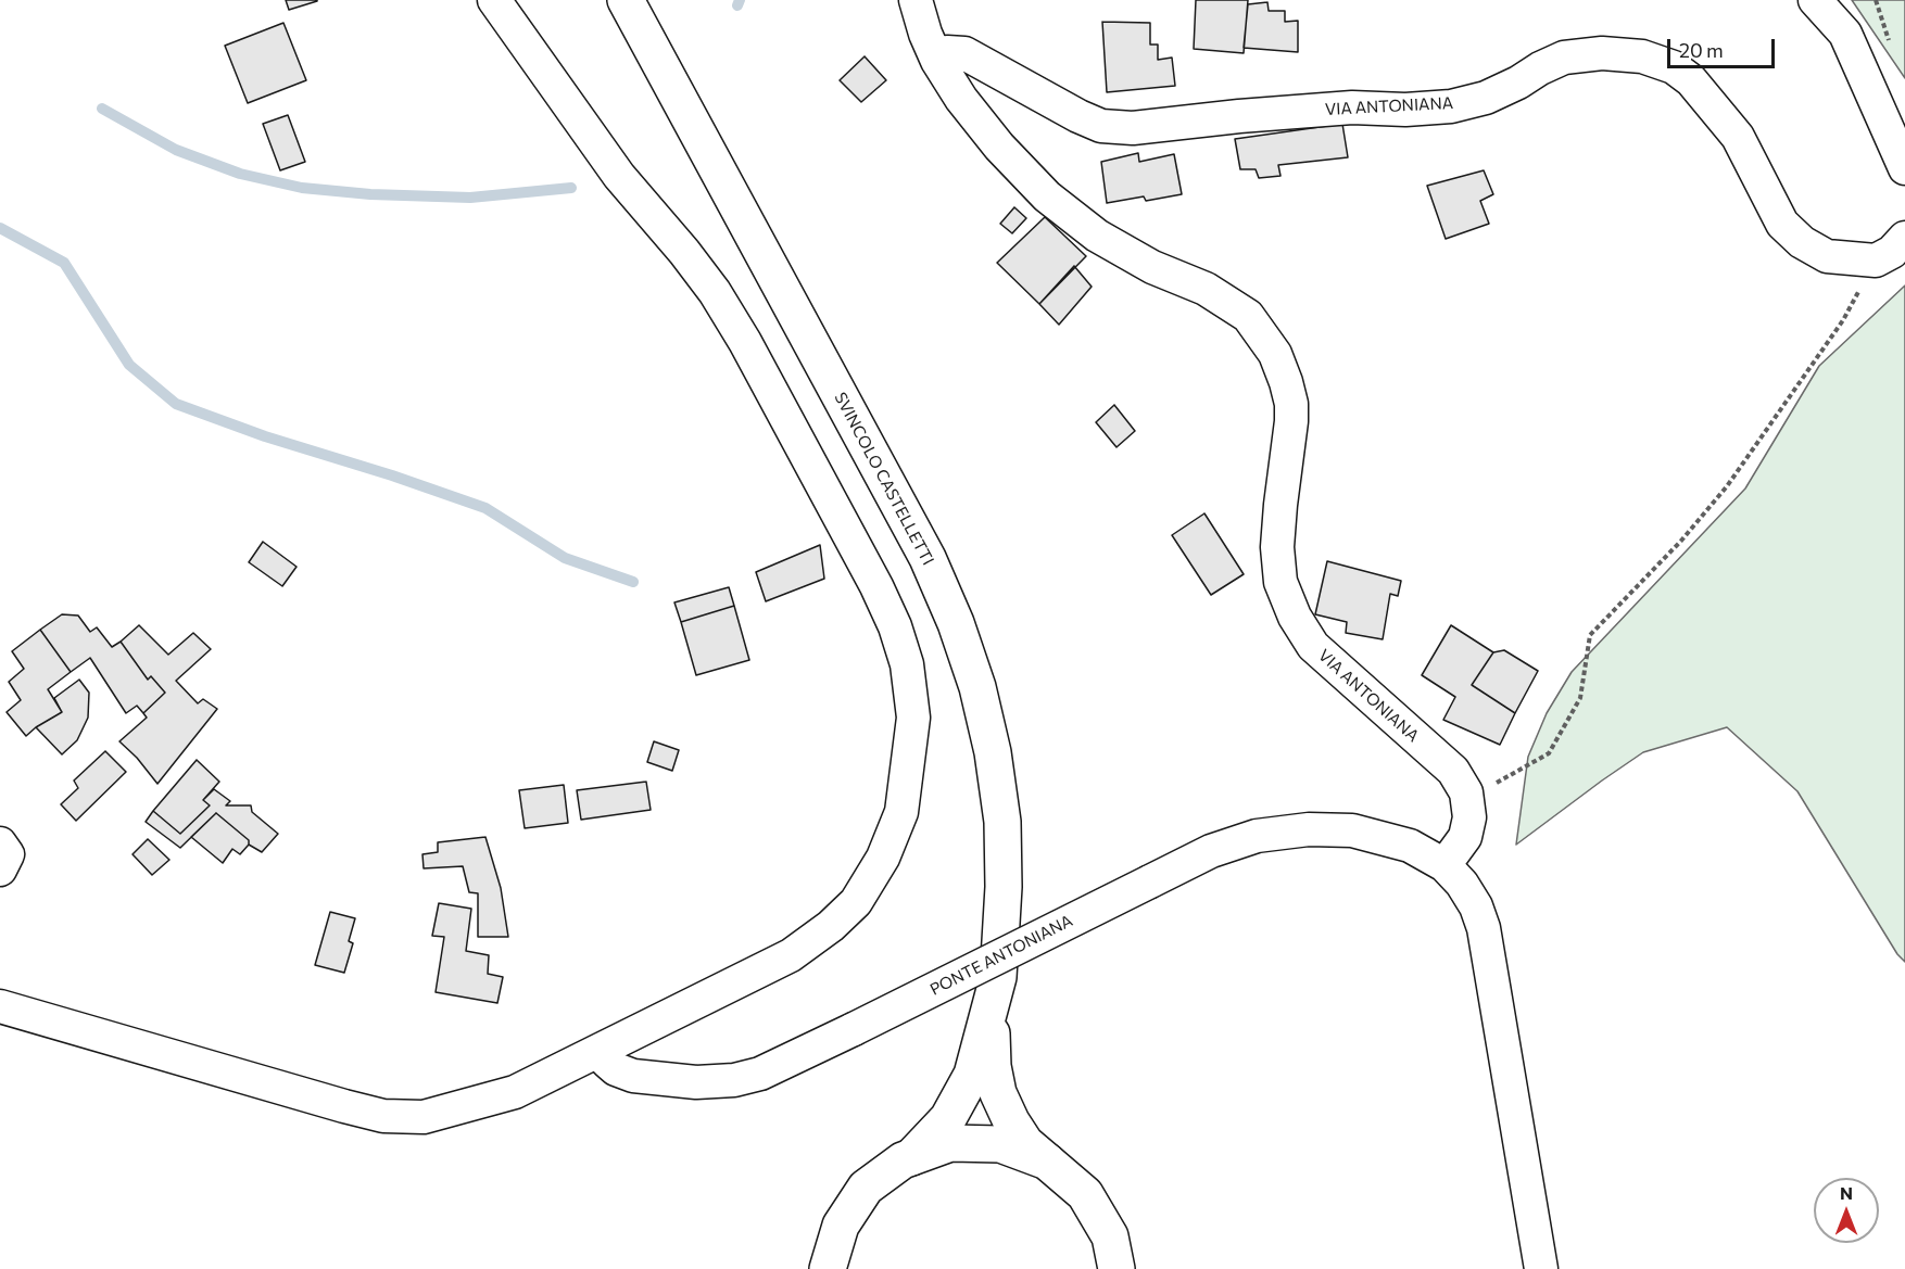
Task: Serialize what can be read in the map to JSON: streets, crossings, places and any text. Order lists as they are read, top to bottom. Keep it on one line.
{"streets":{"main road":["SVINCOLO CASTELLETTI"],"street":["VIA ANTONIANA","PONTE ANTONIANA"]},"scale_bar":"20 m","north":"top"}
